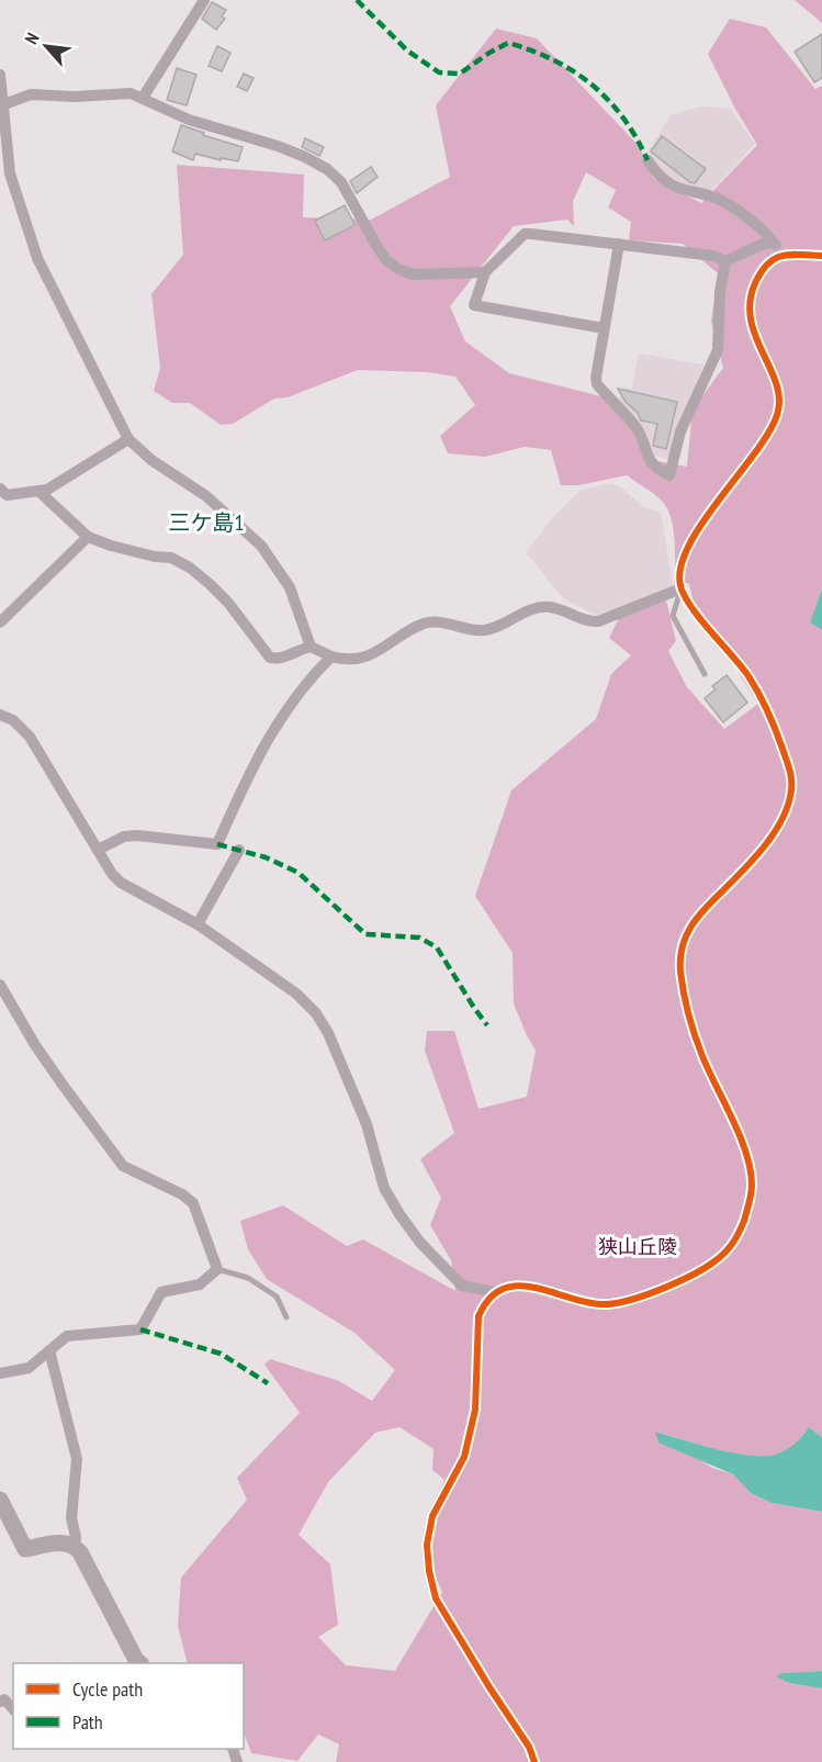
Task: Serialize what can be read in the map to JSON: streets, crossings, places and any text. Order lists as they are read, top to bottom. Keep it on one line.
{"districts":["三ケ島1"],"parks":["狭山丘陵"],"legend":["Cycle path","Path"],"north":"top left"}
